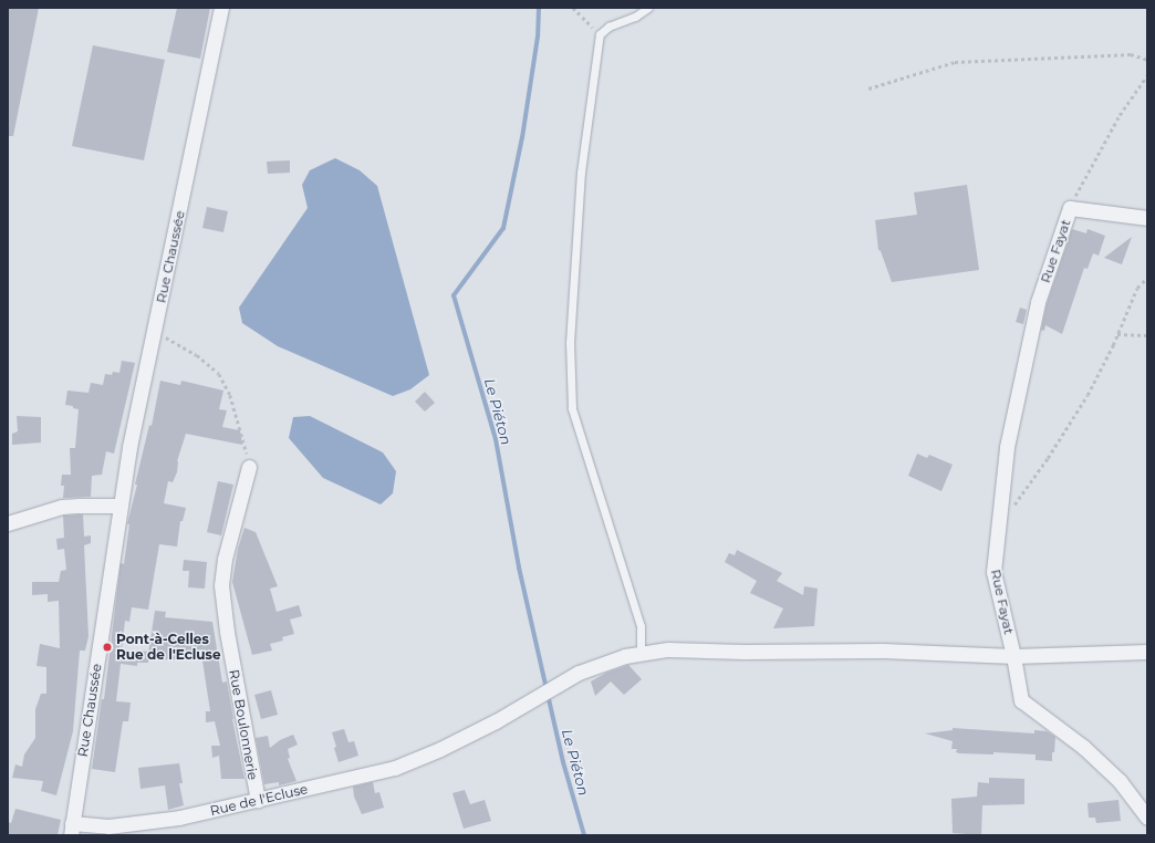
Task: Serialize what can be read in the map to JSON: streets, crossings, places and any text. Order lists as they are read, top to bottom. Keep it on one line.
{"streets":{"street":["Rue Fayat","Rue Chaussée","Rue Boulonnerie","Rue de l'Ecluse"]},"crossings":[["Rue Fayat","Rue de l'Ecluse"],["Rue Chaussée","Rue de l'Ecluse"],["Rue Boulonnerie","Rue de l'Ecluse"]],"water":["Le Piéton"],"places":["Pont-à-Celles Rue de l'Ecluse"]}
